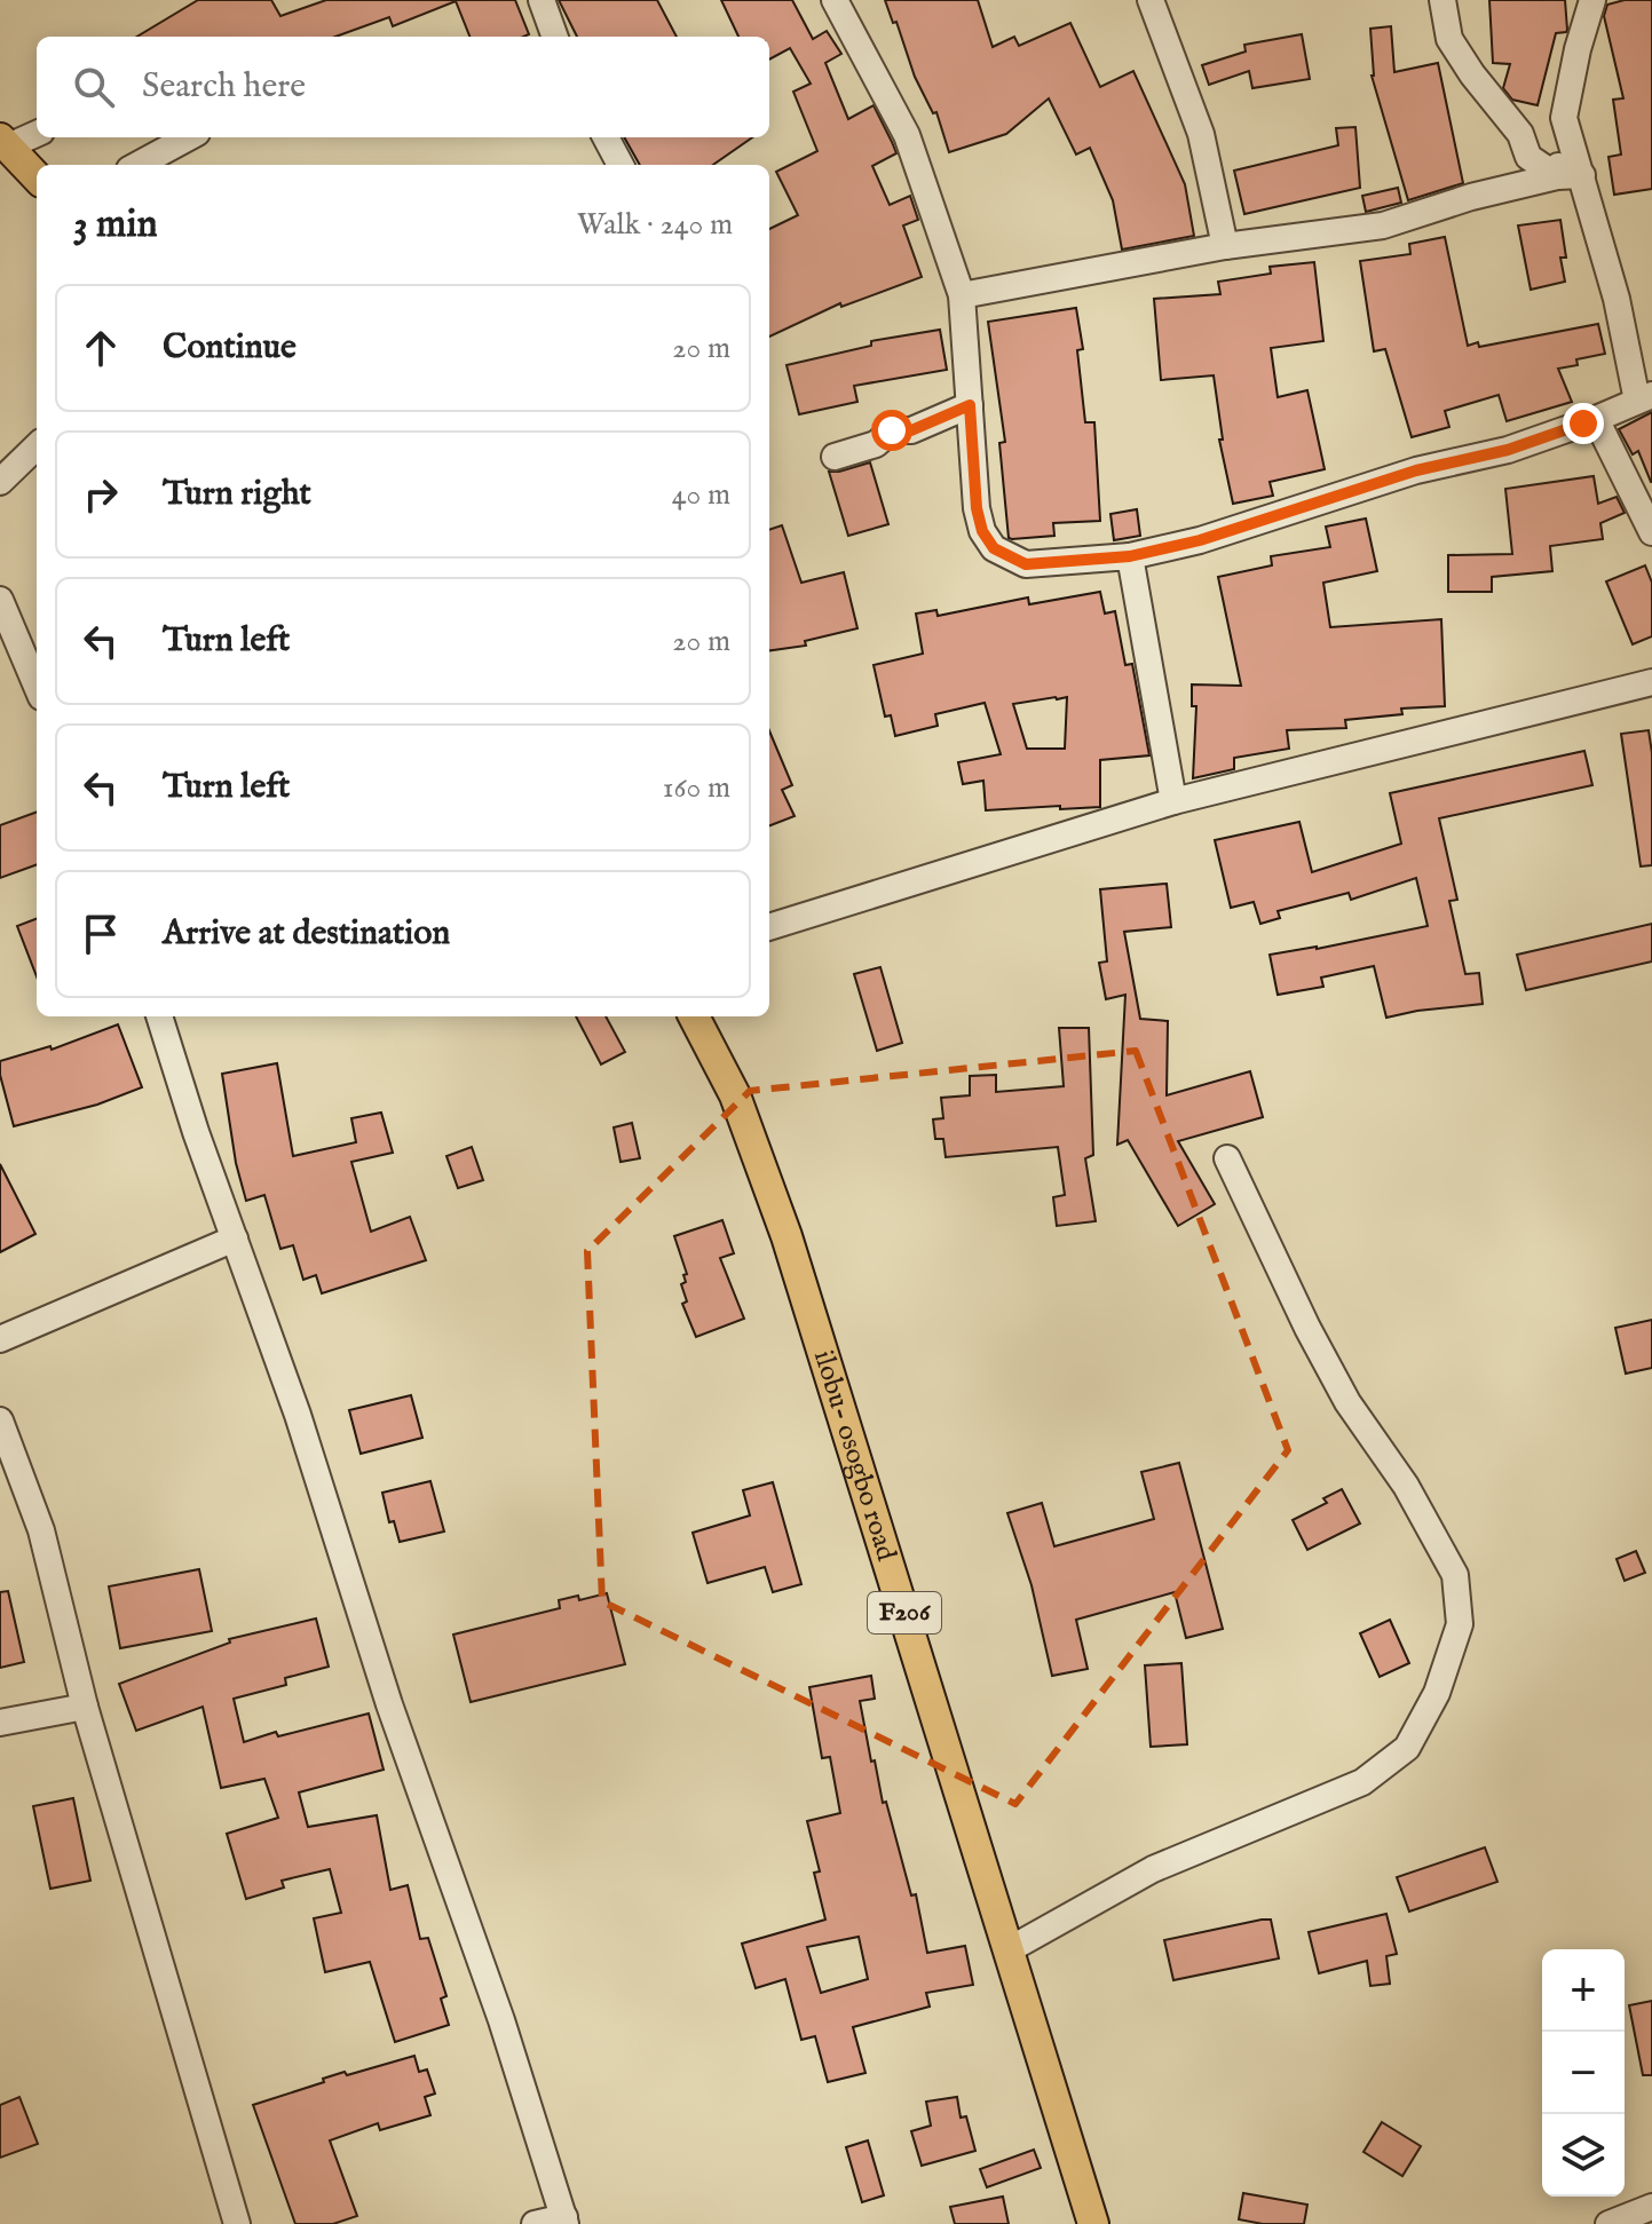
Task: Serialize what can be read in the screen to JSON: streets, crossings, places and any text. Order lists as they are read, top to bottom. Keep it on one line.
{"streets":{"main road":["ilobu- osogbo road","F206"]},"page":{"search":"Search here","heading":["3 min","Walk · 240 m"],"list":[["Continue","20 m"],["Turn right","40 m"],["Turn left","20 m"],["Turn left","160 m"],"Arrive at destination"],"map_buttons":["+","−"]}}
